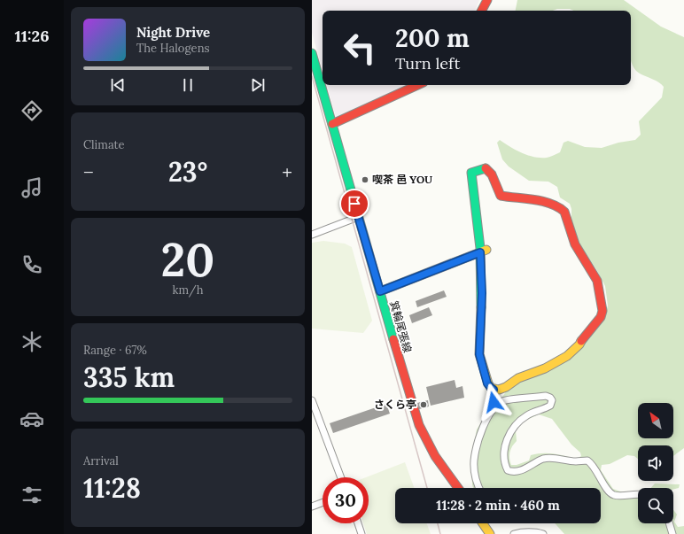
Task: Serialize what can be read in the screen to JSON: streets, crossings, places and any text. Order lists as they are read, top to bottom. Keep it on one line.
{"streets":{"street":["箕輪尾張線"]},"places":["喫茶 邑 YOU","さくら亭"],"north":"top left","page":{"tabs":"11:26","turn":["200 m","Turn left"],"song":["Night Drive","The Halogens"],"tile":["Climate",["20","km/h"],["Range · 67%","335 km"],["Arrival","11:28"]],"heat":["−","23°","+"],"limit":"30","trip":"11:28 · 2 min · 460 m"}}
